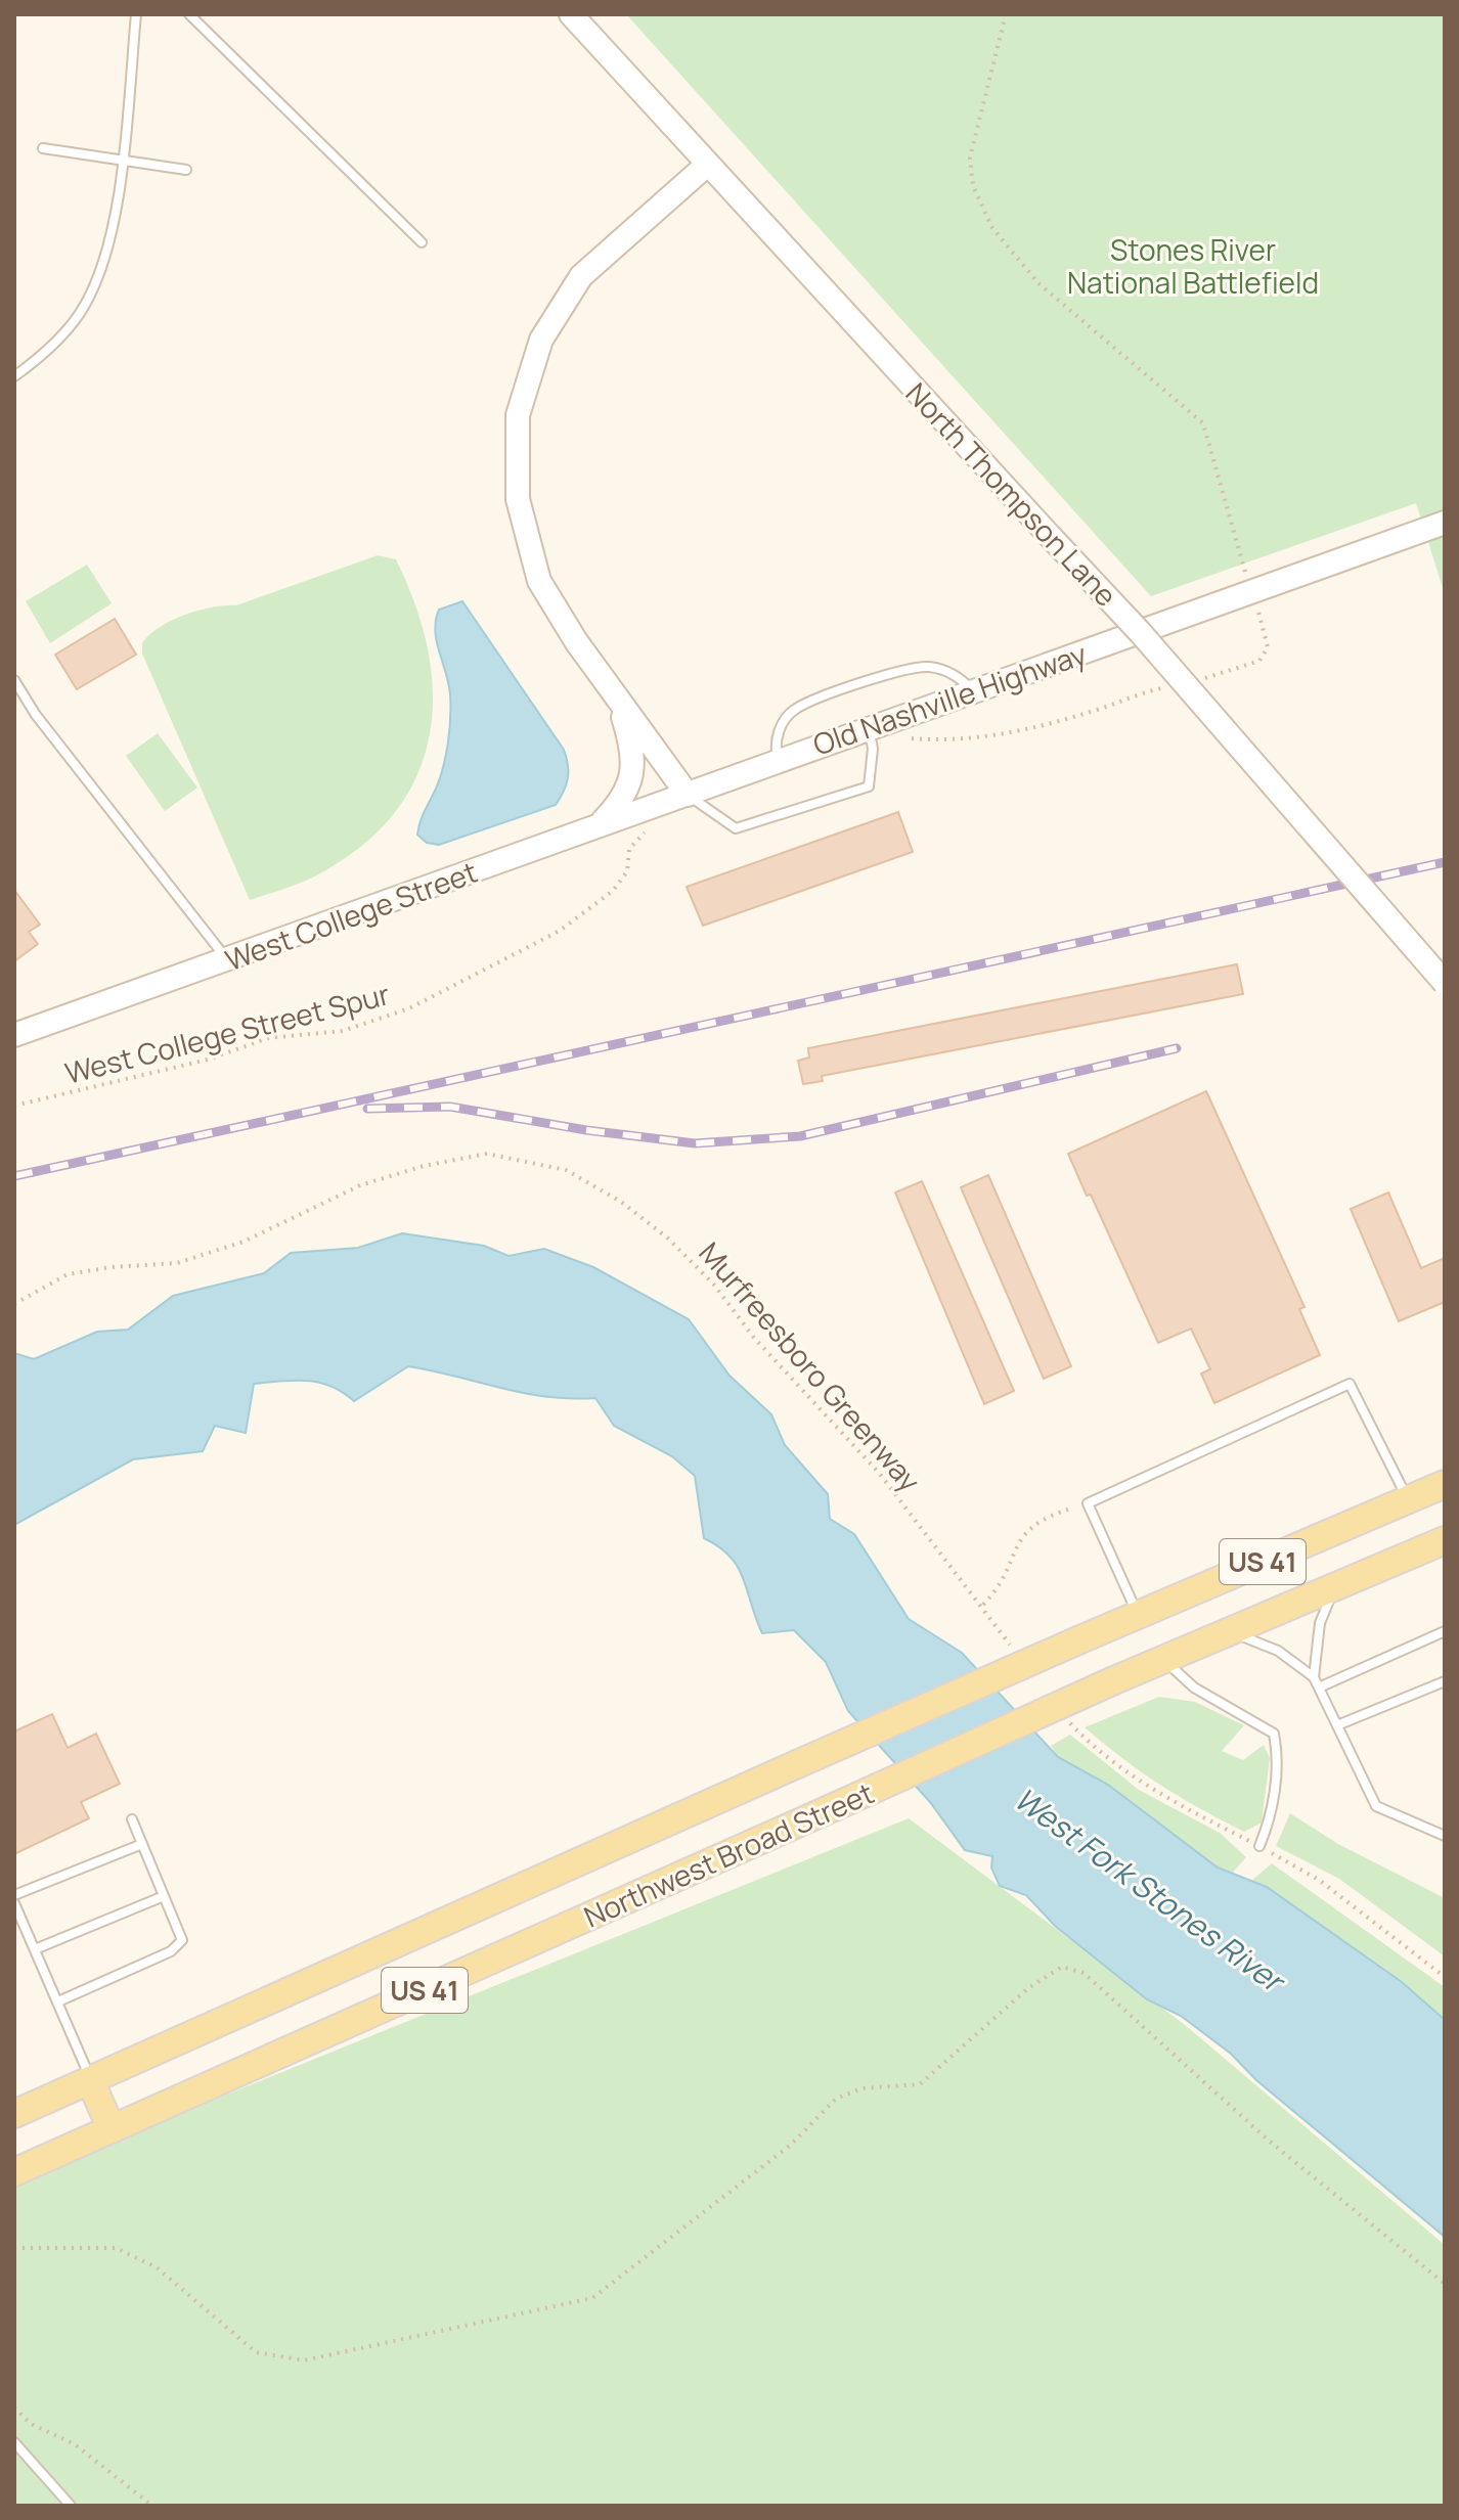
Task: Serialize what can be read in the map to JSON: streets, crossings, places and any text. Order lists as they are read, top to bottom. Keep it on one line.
{"streets":{"main road":["North Thompson Lane","Old Nashville Highway","West College Street","US 41","Northwest Broad Street"],"path":["West College Street Spur","Murfreesboro Greenway"]},"crossings":[["Old Nashville Highway","West College Street"]],"water":["West Fork Stones River"],"parks":["Stones River National Battlefield"]}
